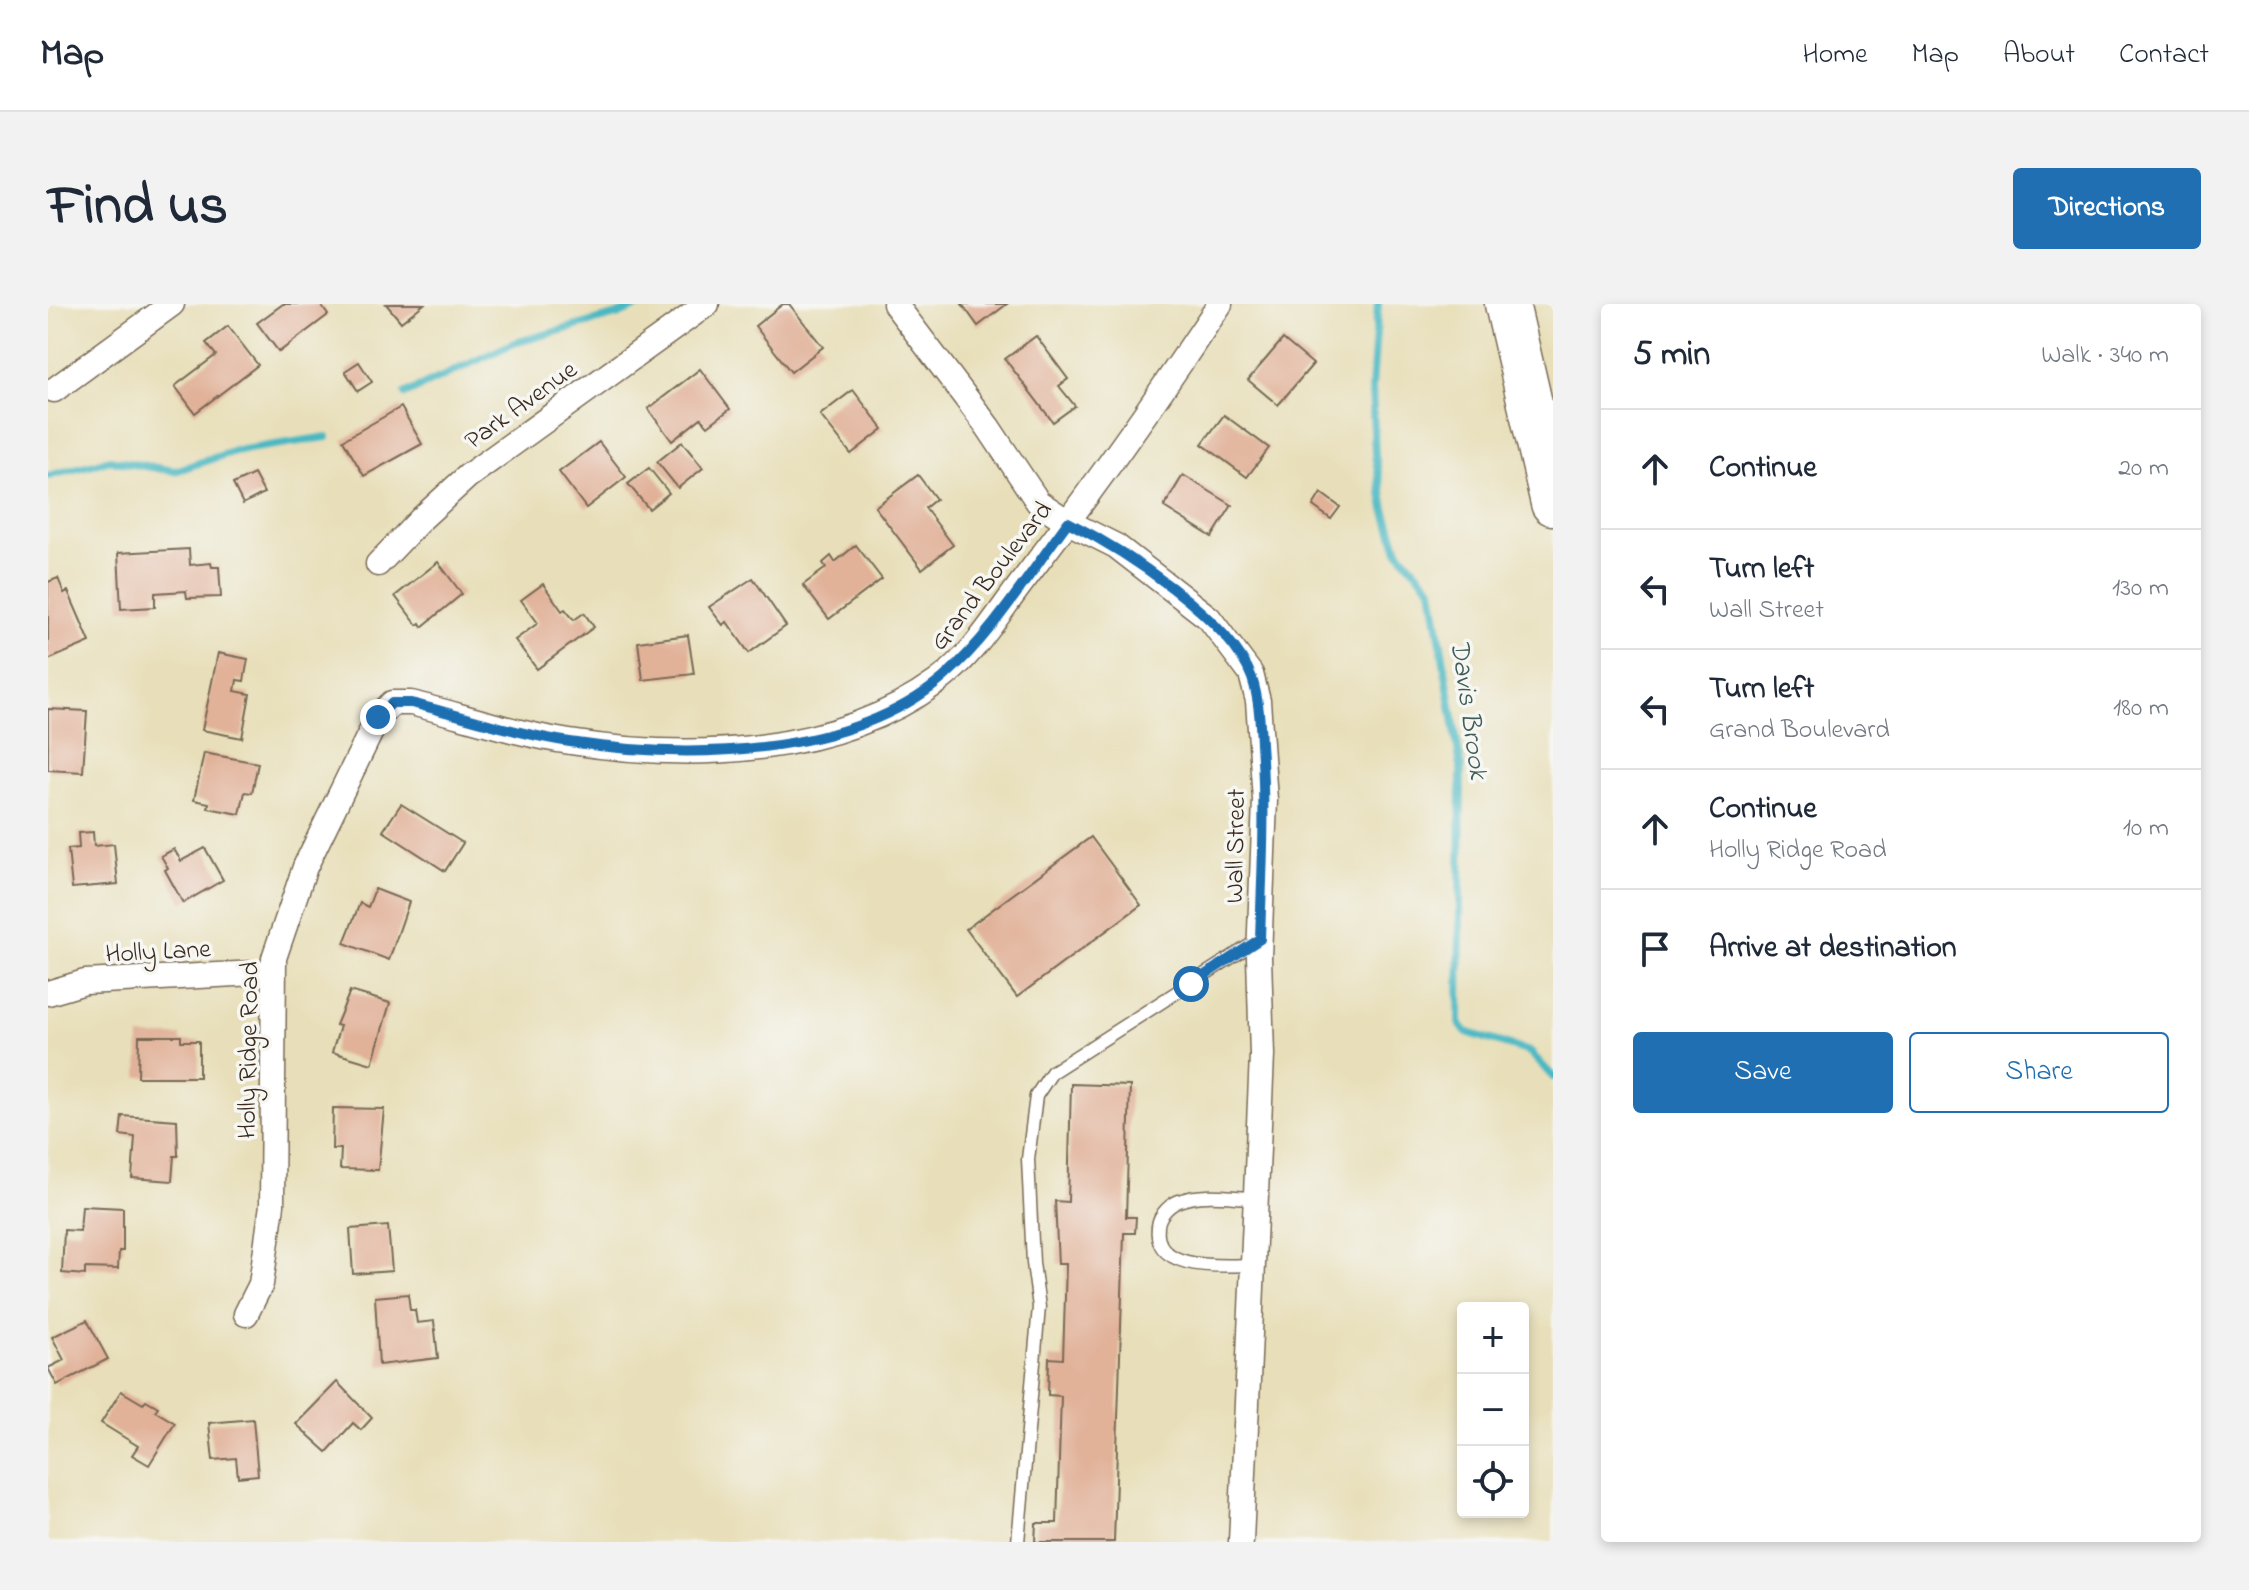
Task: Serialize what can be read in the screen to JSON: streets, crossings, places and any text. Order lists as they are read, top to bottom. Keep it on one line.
{"streets":{"street":["Park Avenue","Grand Boulevard","Wall Street","Holly Lane","Holly Ridge Road"]},"crossings":[["Grand Boulevard","Wall Street"],["Grand Boulevard","Holly Ridge Road"],["Holly Lane","Holly Ridge Road"]],"water":["Davis Brook"],"page":{"header":"Map","nav":["Home","Map","About","Contact"],"title":"Find us","buttons":["Directions",["Save","Share"]],"heading":["5 min","Walk · 340 m"],"list":[["Continue","20 m"],["Turn left","Wall Street","130 m"],["Turn left","Grand Boulevard","180 m"],["Continue","Holly Ridge Road","10 m"],"Arrive at destination"],"map_buttons":["+","−"]}}
